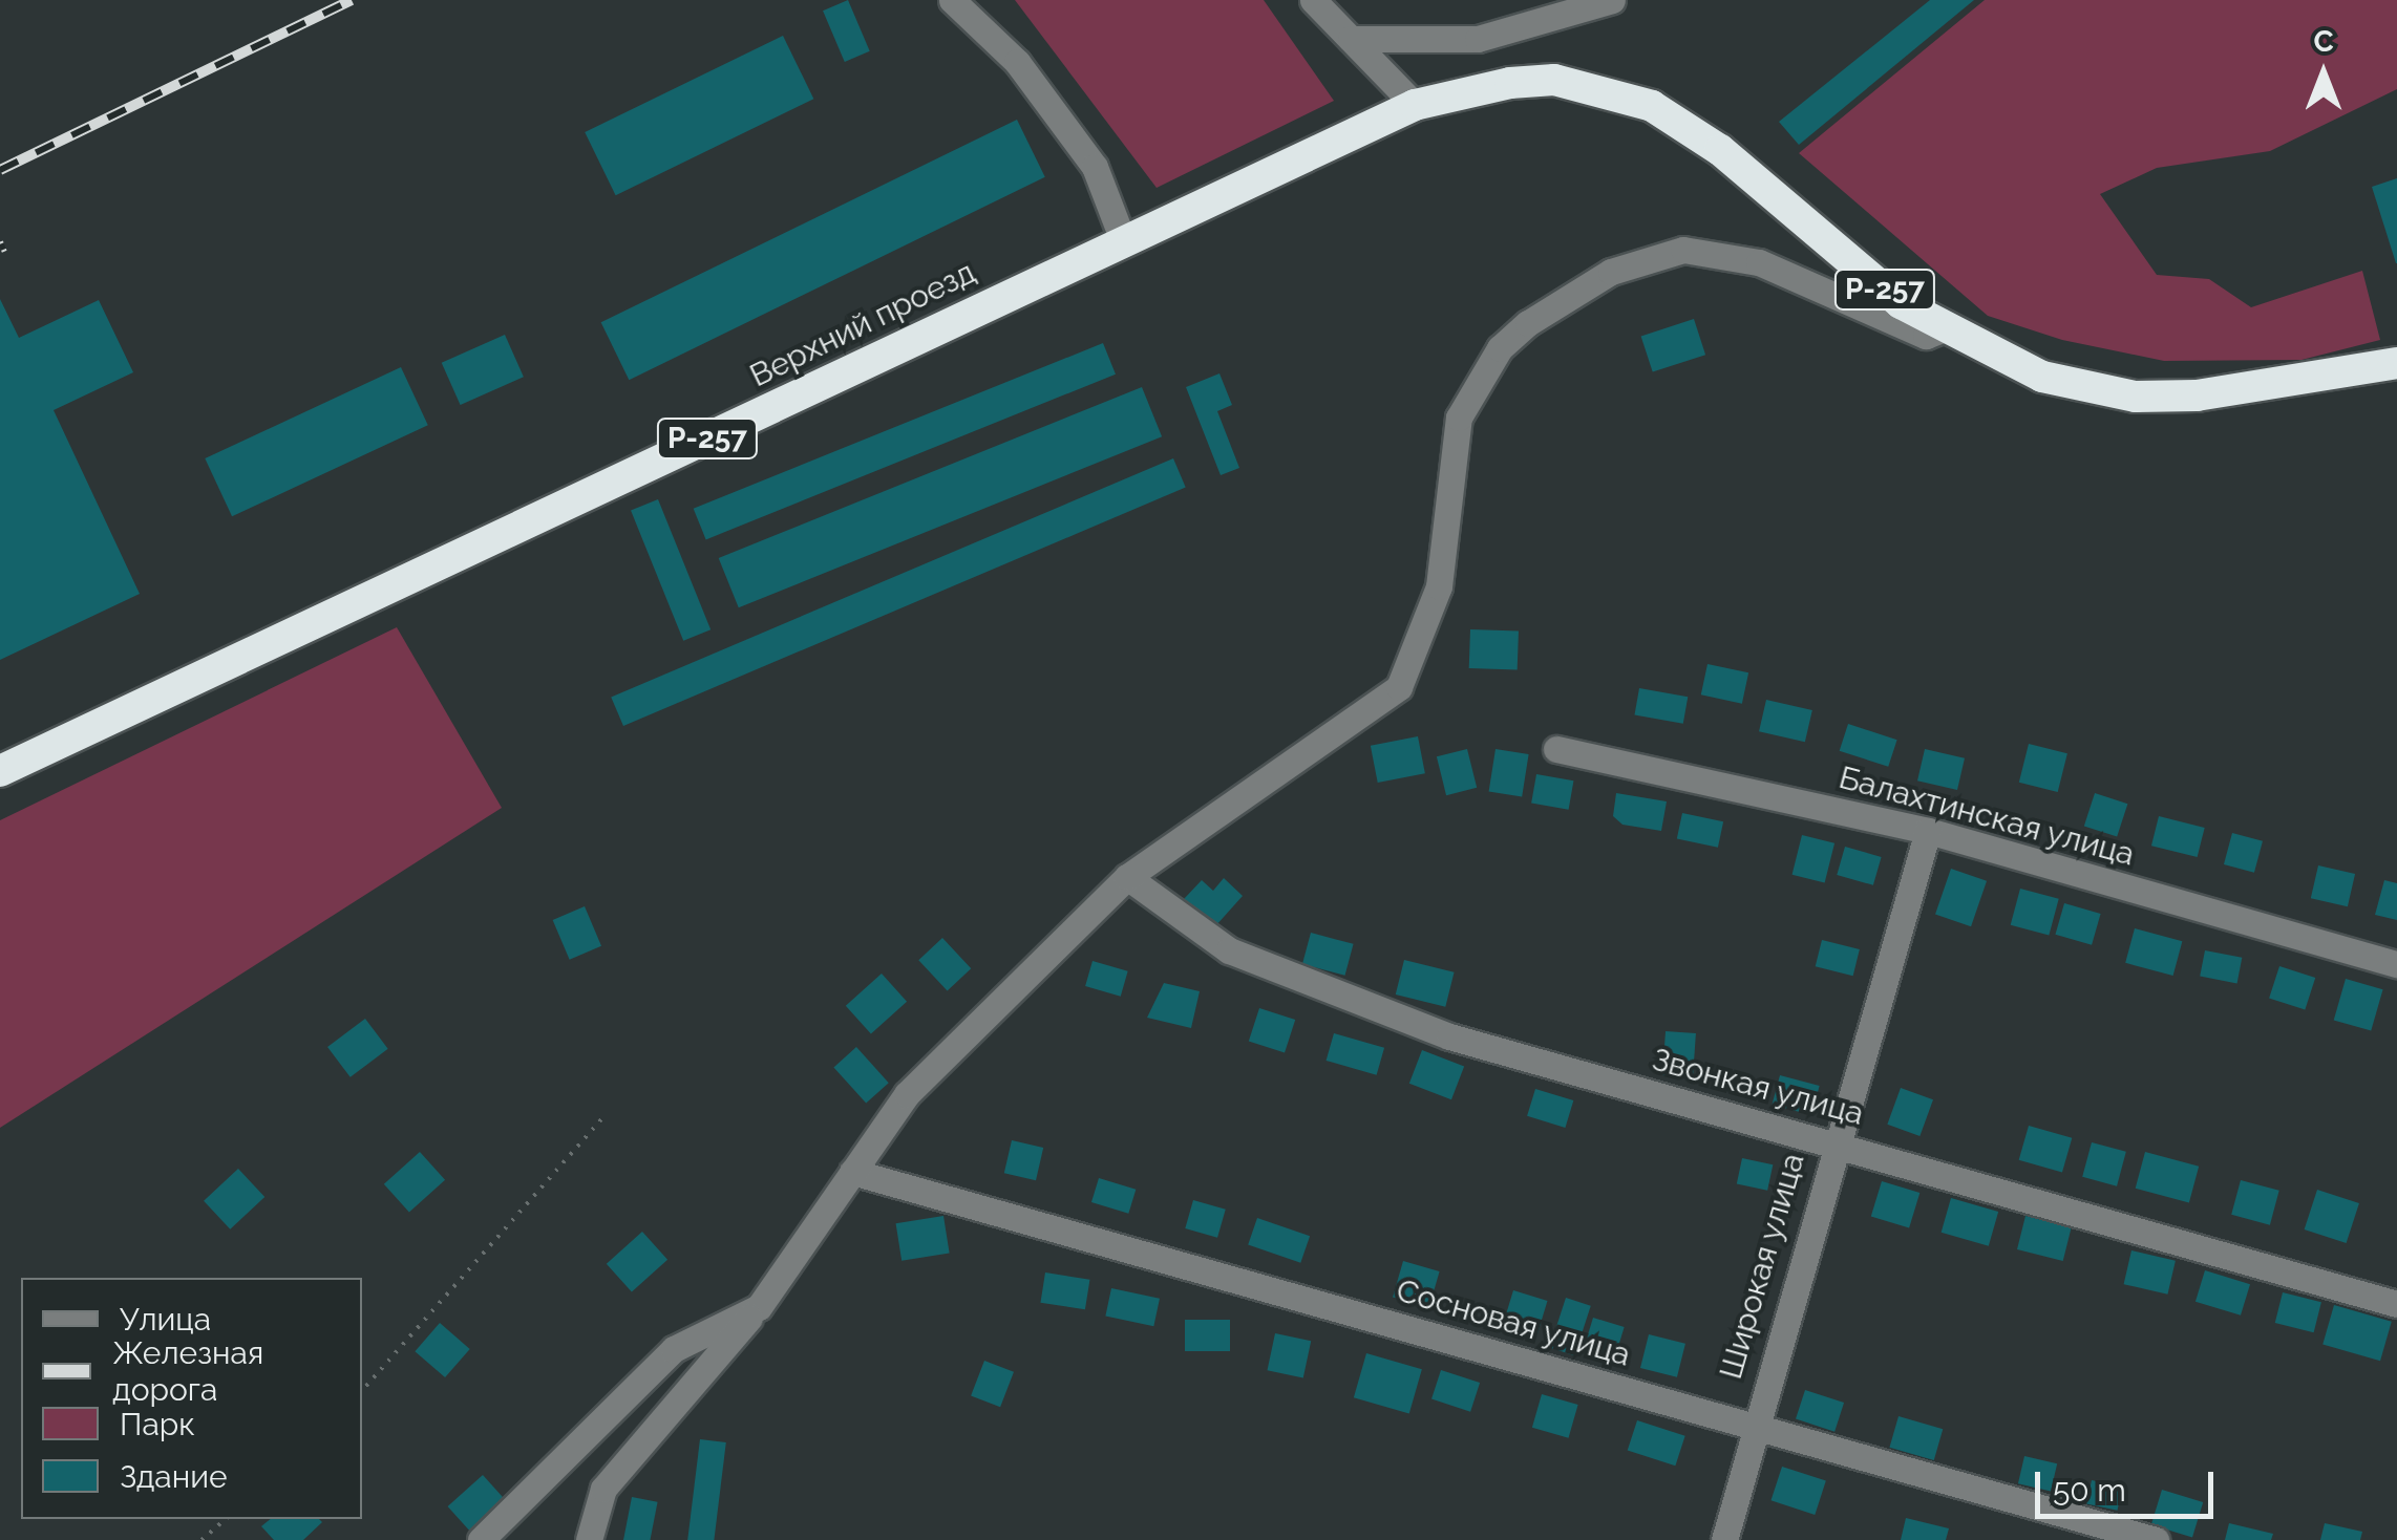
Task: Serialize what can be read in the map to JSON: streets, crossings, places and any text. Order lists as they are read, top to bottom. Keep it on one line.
{"streets":{"highway":["Р-257","Верхний проезд"],"street":["Балахтинская улица","Звонкая улица","Широкая улица","Сосновая улица"]},"crossings":[["Р-257","Верхний проезд"],["Балахтинская улица","Широкая улица"],["Звонкая улица","Широкая улица"],["Широкая улица","Сосновая улица"]],"legend":["Улица","Железная дорога","Парк","Здание"],"scale_bar":"50 m","north":"top"}
